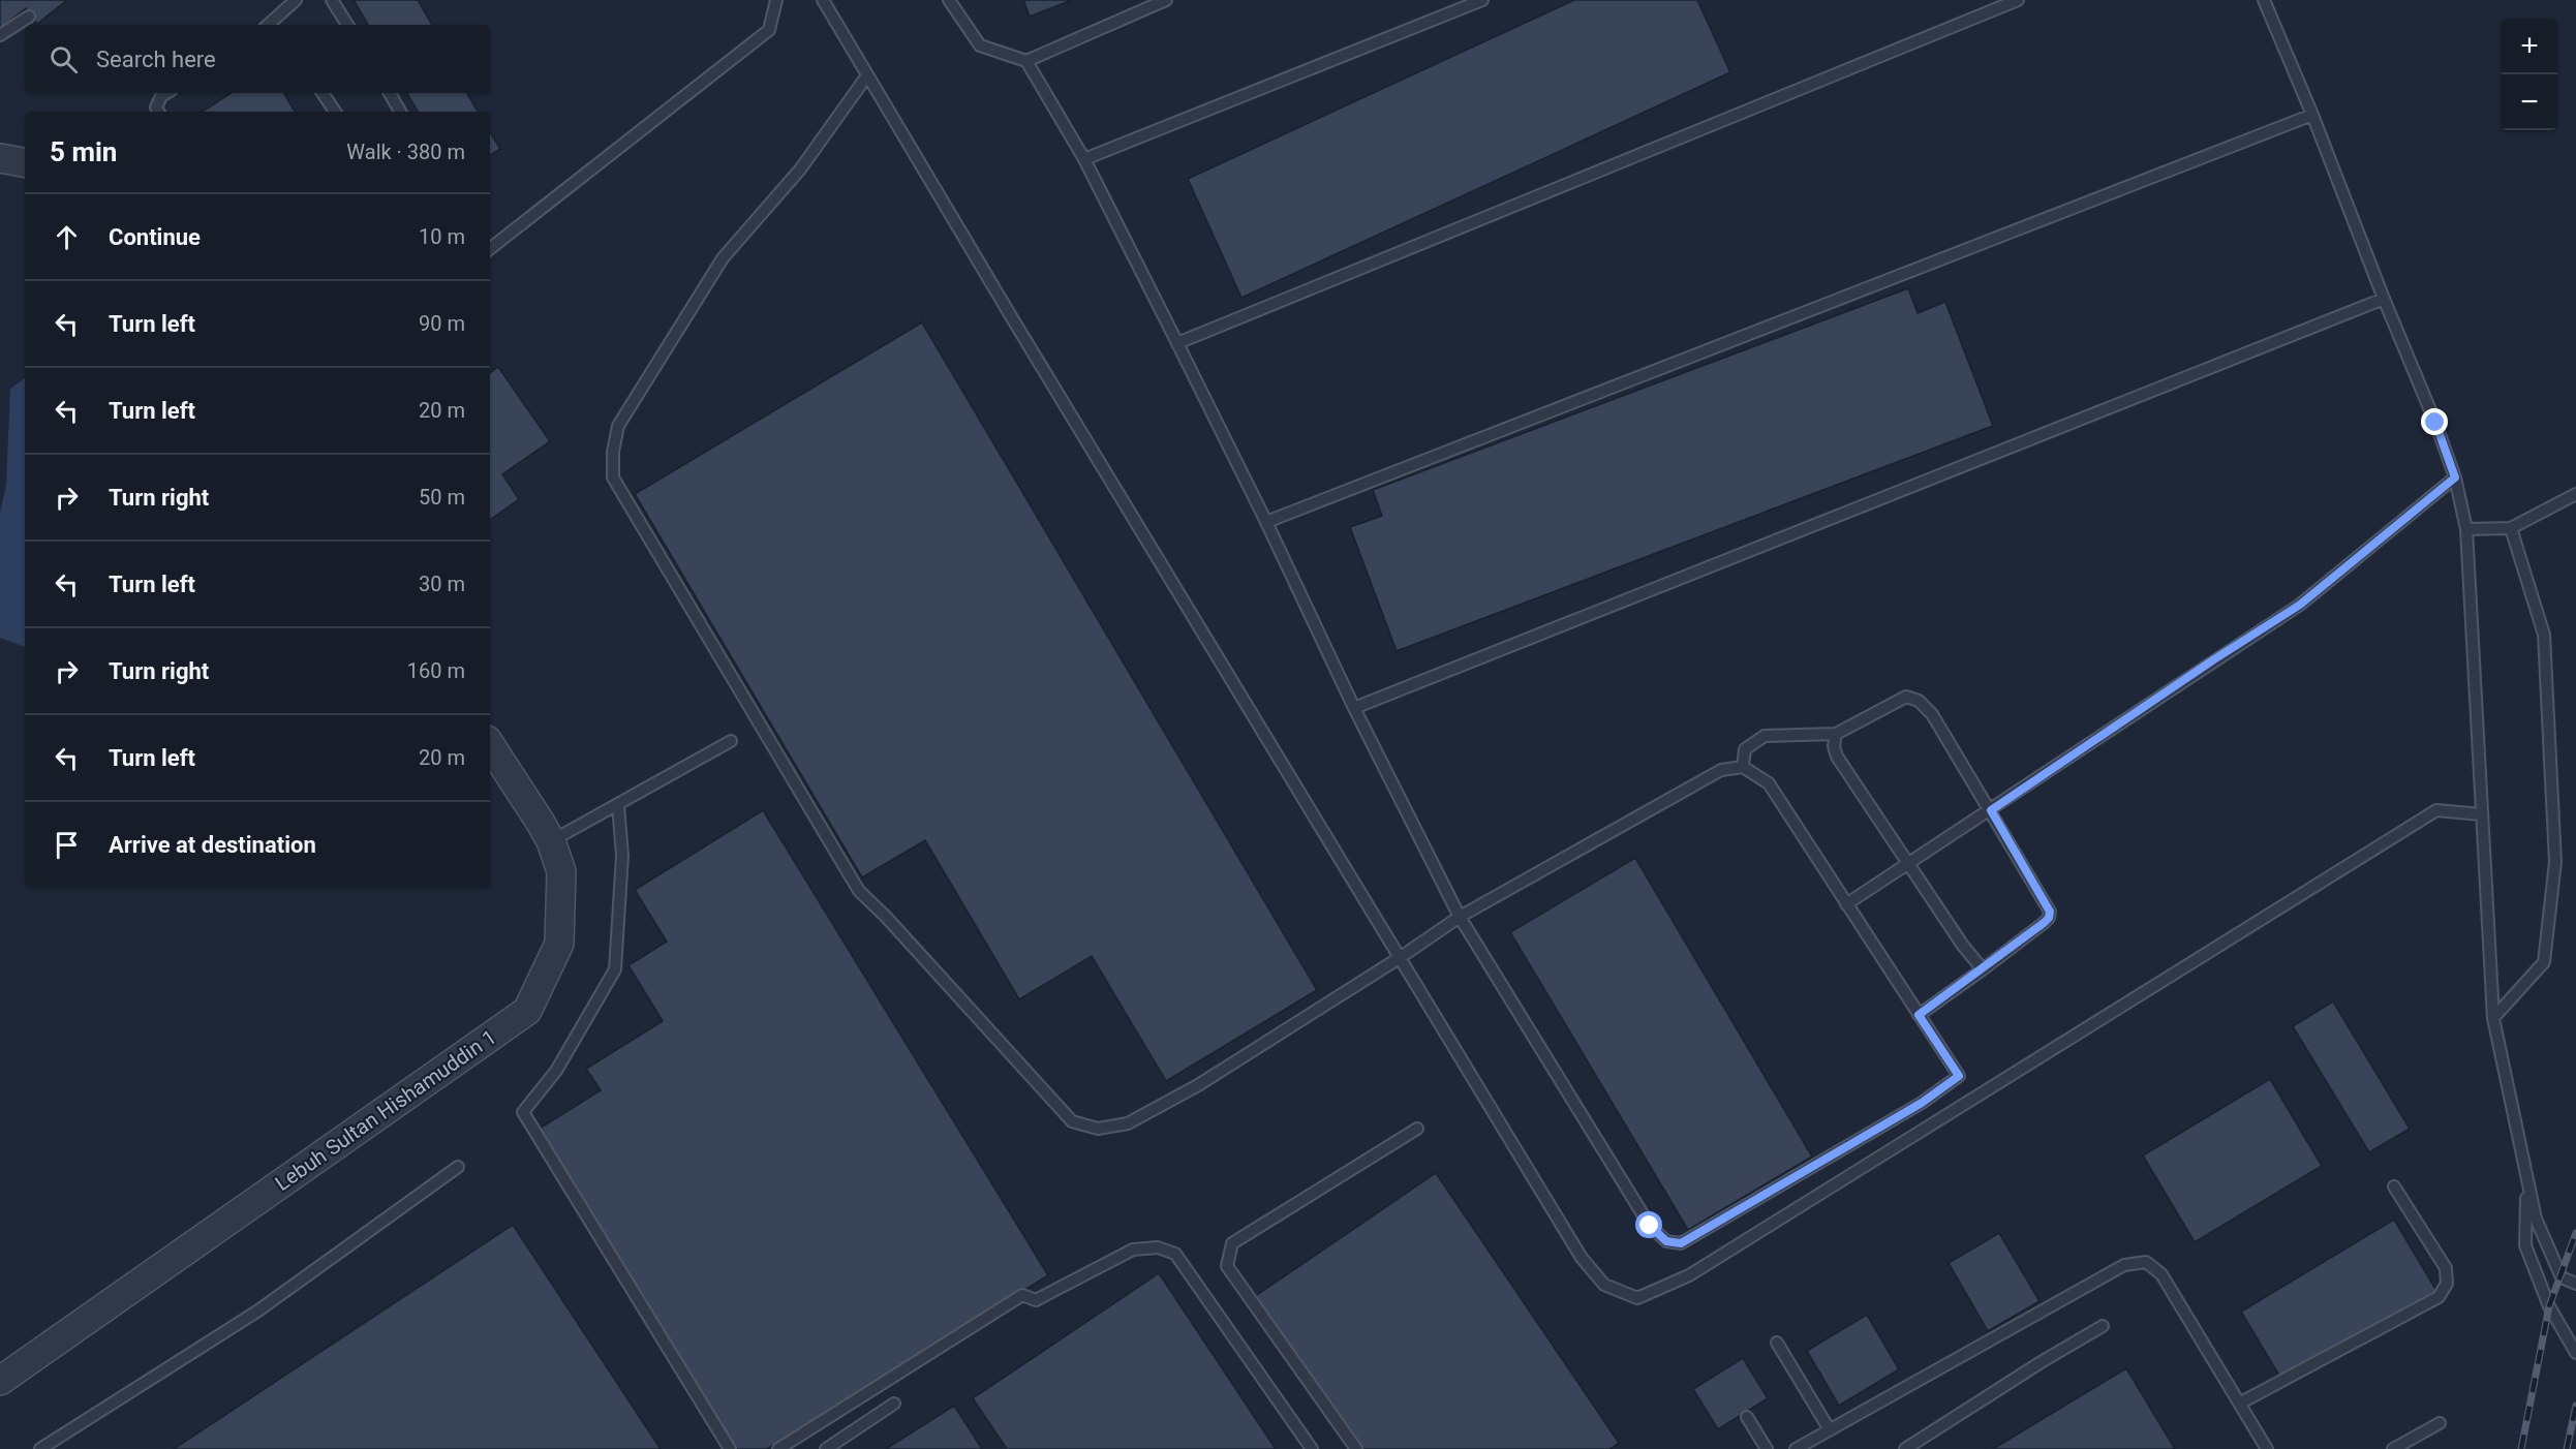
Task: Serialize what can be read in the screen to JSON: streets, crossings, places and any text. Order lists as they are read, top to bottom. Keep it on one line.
{"streets":{"street":["Lebuh Sultan Hishamuddin 1"]},"page":{"map_buttons":["+","−"],"search":"Search here","heading":["5 min","Walk · 380 m"],"list":[["Continue","10 m"],["Turn left","90 m"],["Turn left","20 m"],["Turn right","50 m"],["Turn left","30 m"],["Turn right","160 m"],["Turn left","20 m"],"Arrive at destination"]}}
